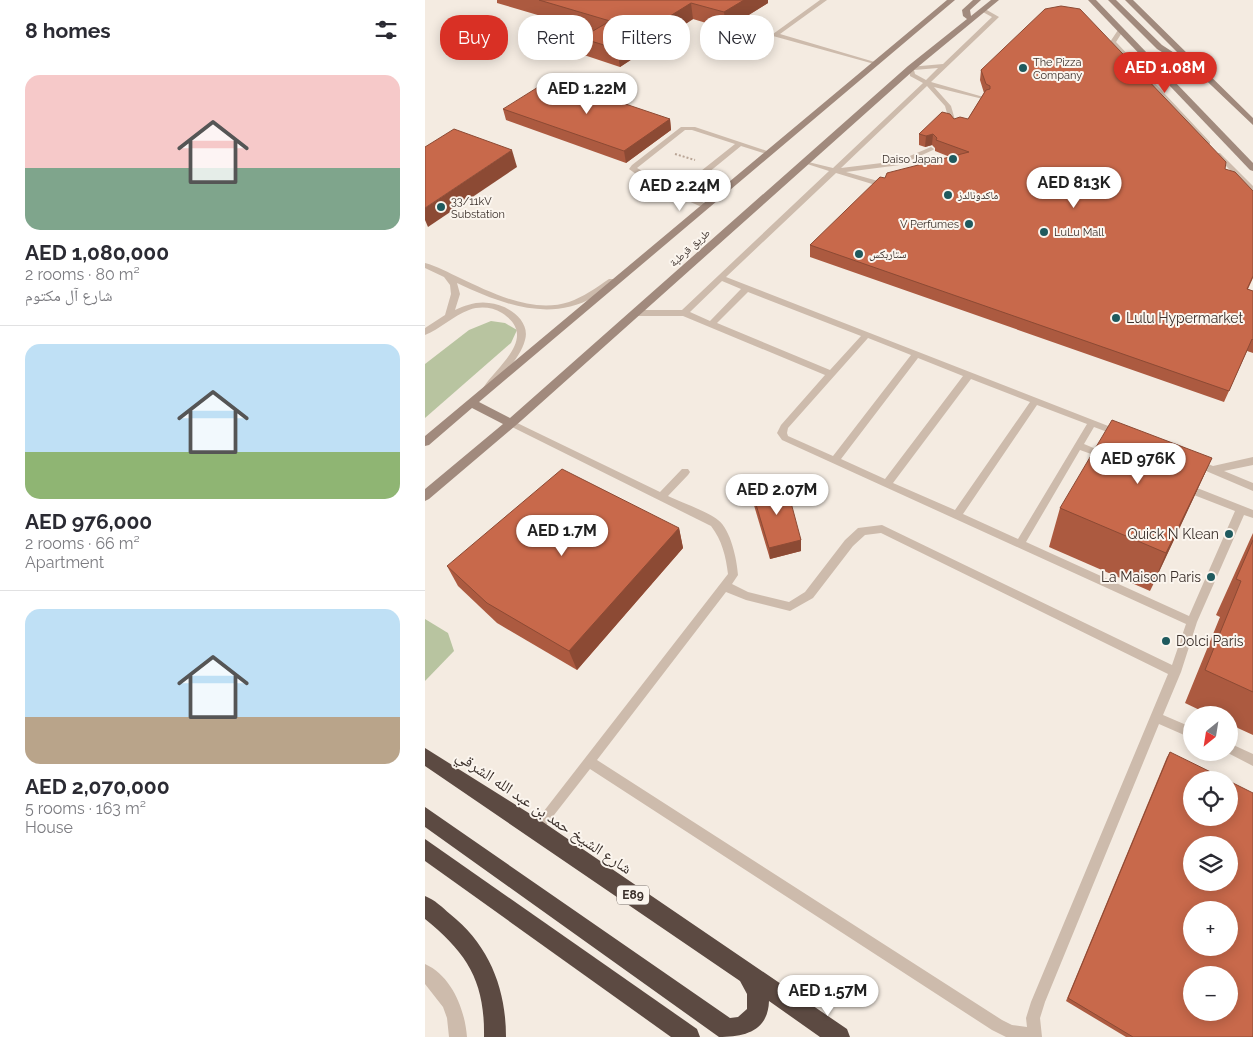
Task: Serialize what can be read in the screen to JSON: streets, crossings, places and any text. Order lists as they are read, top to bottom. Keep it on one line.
{"streets":{"highway":["شارع الشيخ حمد بن عبد الله الشرقي","E89"],"street":["طريق قرطبة"]},"places":["The Pizza Company","Daiso Japan","ماكدونالدز","33/11kV Substation","V Perfumes","LuLu Mall","ستاربكس","Lulu Hypermarket","Quick N Klean","La Maison Paris","Dolci Paris"],"north":"bottom left","page":{"heading":"8 homes","chip":["Buy","Rent","Filters","New"],"price":["AED 1.08M","AED 1.22M","AED 813K","AED 2.24M","AED 976K","AED 2.07M","AED 1.7M","AED 1.57M"],"list":[{"name":"AED 1,080,000","note":"2 rooms · 80 m² · شارع آل مكتوم"},{"name":"AED 976,000","note":"2 rooms · 66 m² · Apartment"},{"name":"AED 2,070,000","note":"5 rooms · 163 m² · House"}],"map_buttons":["+","−"]}}
